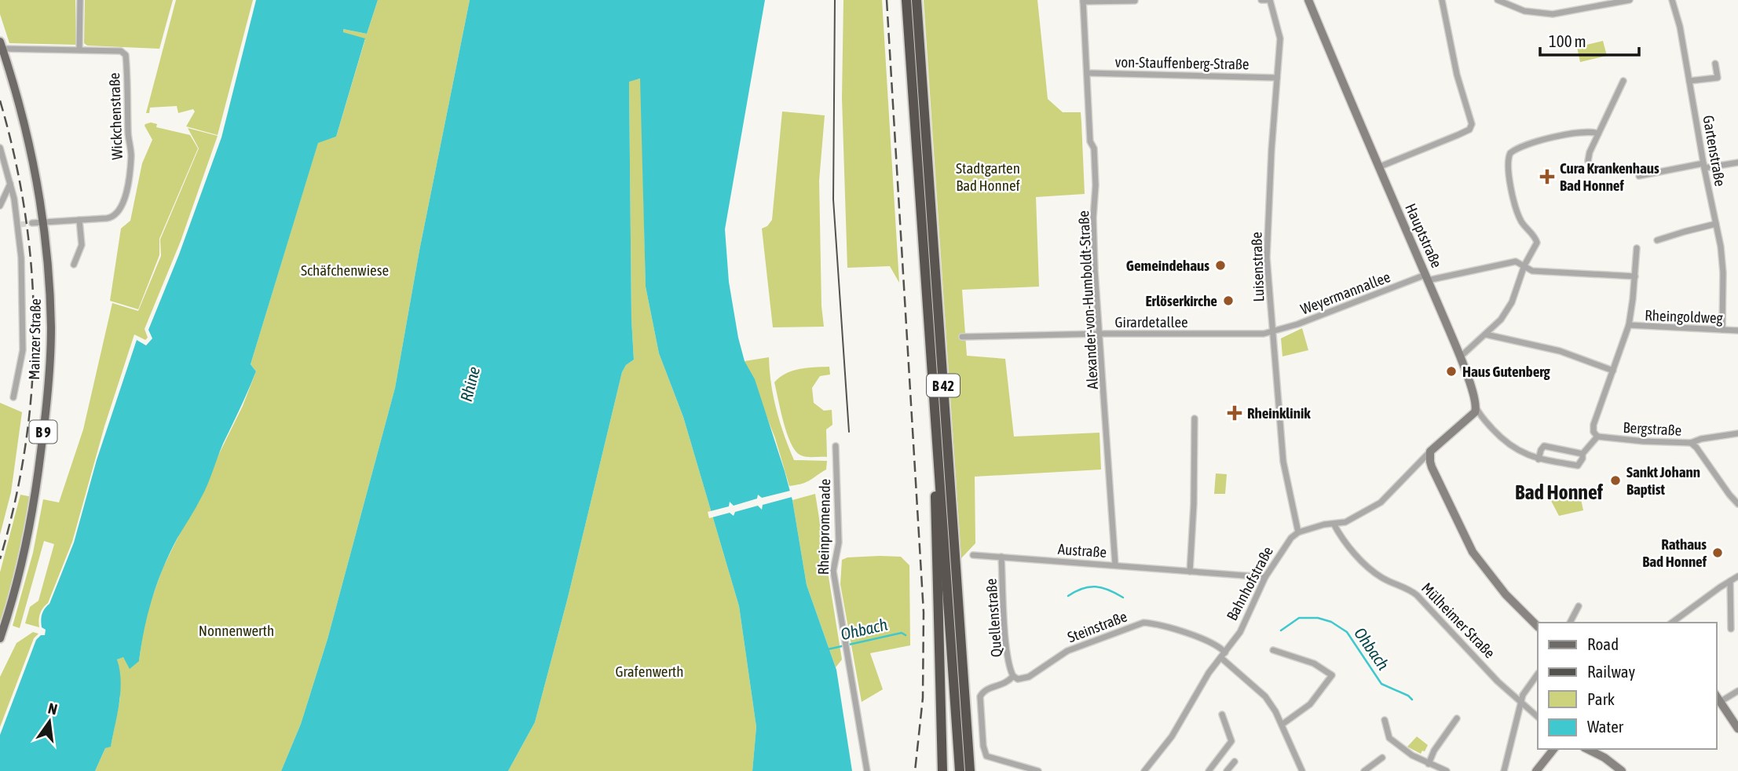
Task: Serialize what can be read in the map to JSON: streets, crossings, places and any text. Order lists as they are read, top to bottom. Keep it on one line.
{"streets":{"highway":["B 42"],"main road":["Hauptstraße","Mainzer Straße","B 9"],"street":["von-Stauffenberg-Straße","Wickchenstraße","Gartenstraße","Luisenstraße","Weyermannallee","Alexander-von-Humboldt-Straße","Rheingoldweg","Girardetallee","Bergstraße","Rheinpromenade","Austraße","Bahnhofstraße","Quellenstraße","Mülheimer Straße","Steinstraße"]},"crossings":[["von-Stauffenberg-Straße","Luisenstraße"],["von-Stauffenberg-Straße","Alexander-von-Humboldt-Straße"],["Wickchenstraße","Mainzer Straße"],["Gartenstraße","Rheingoldweg"],["Hauptstraße","Weyermannallee"],["Luisenstraße","Weyermannallee"],["Luisenstraße","Girardetallee"],["Luisenstraße","Bahnhofstraße"],["Weyermannallee","Girardetallee"],["Alexander-von-Humboldt-Straße","Girardetallee"],["Alexander-von-Humboldt-Straße","Austraße"],["Austraße","Bahnhofstraße"],["Austraße","Quellenstraße"],["Bahnhofstraße","Steinstraße"],["Quellenstraße","Steinstraße"]],"districts":["Bad Honnef"],"water":["Rhine","Ohbach"],"parks":["Stadtgarten Bad Honnef","Schäfchenwiese","Nonnenwerth","Grafenwerth"],"places":{"health":["Cura Krankenhaus Bad Honnef","Rheinklinik"],"other":["Gemeindehaus","Erlöserkirche","Haus Gutenberg","Sankt Johann Baptist","Rathaus Bad Honnef"]},"legend":["Road","Railway","Park","Water"],"scale_bar":"100 m","north":"top"}
